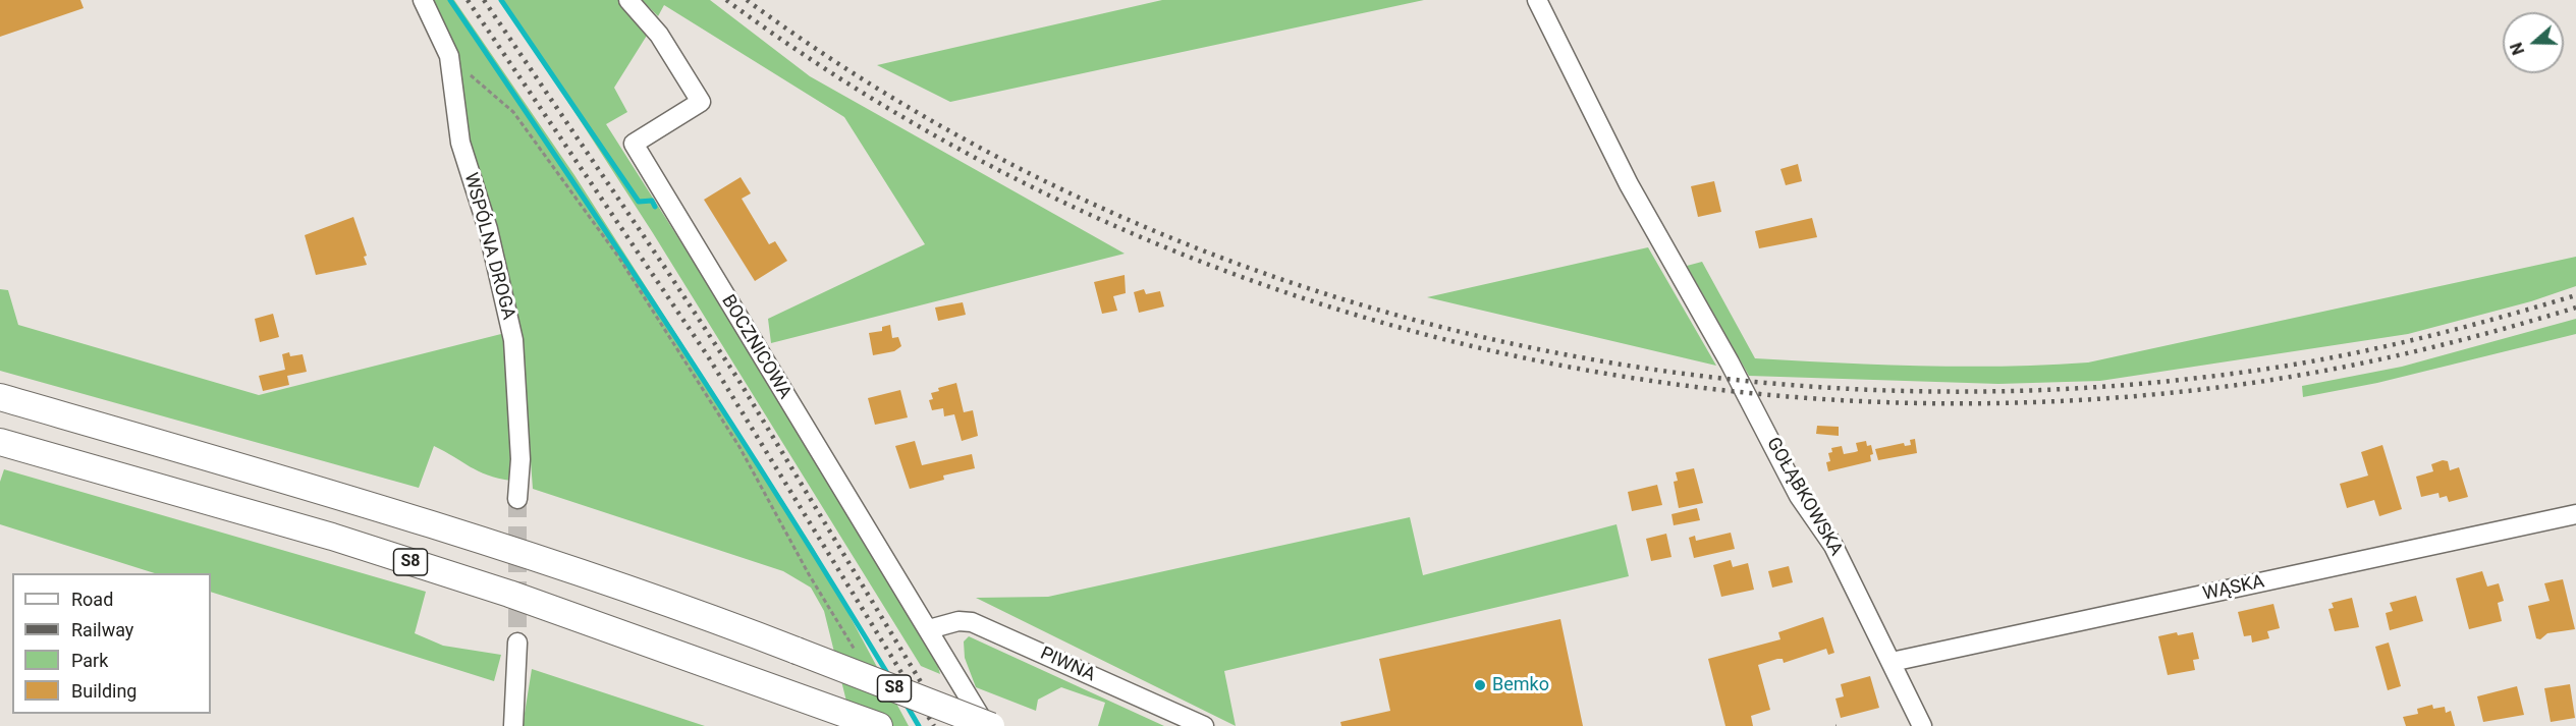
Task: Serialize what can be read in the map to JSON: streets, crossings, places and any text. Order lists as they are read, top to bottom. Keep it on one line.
{"streets":{"highway":["S8"],"street":["WSPÓLNA DROGA","BOCZNICOWA","GOŁĄBKOWSKA","WĄSKA","PIWNA"]},"crossings":[["BOCZNICOWA","PIWNA"],["GOŁĄBKOWSKA","WĄSKA"]],"places":["Bemko"],"legend":["Road","Railway","Park","Building"],"north":"left"}
